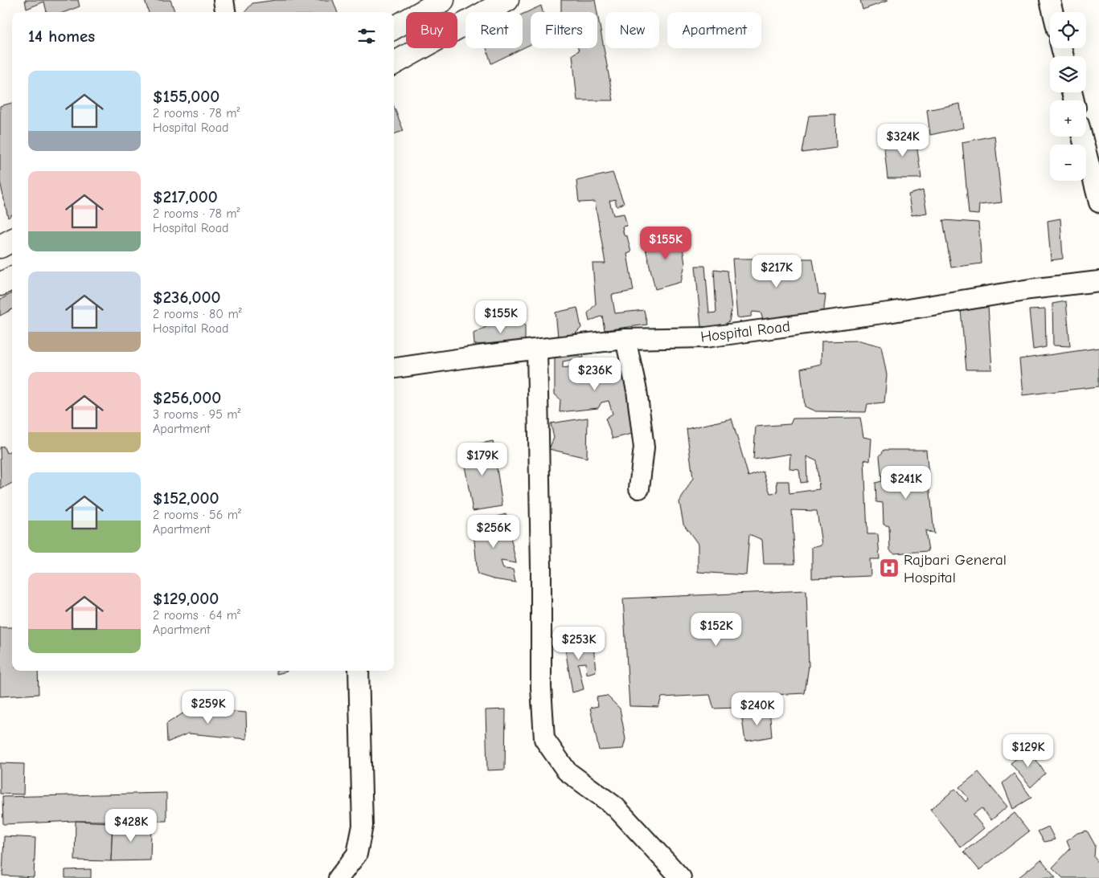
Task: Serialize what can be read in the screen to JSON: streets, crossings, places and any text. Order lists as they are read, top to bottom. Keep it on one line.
{"streets":{"street":["Hospital Road"]},"places":{"hospital":["Rajbari General Hospital"]},"page":{"map_buttons":["+","−"],"chip":["Buy","Rent","Filters","New","Apartment"],"heading":"14 homes","list":[{"name":"$155,000","note":"2 rooms · 78 m² · Hospital Road"},{"name":"$217,000","note":"2 rooms · 78 m² · Hospital Road"},{"name":"$236,000","note":"2 rooms · 80 m² · Hospital Road"},{"name":"$256,000","note":"3 rooms · 95 m² · Apartment"},{"name":"$152,000","note":"2 rooms · 56 m² · Apartment"},{"name":"$129,000","note":"2 rooms · 64 m² · Apartment"}],"price":["$324K","$155K","$217K","$155K","$236K","$179K","$241K","$256K","$152K","$253K","$259K","$240K","$129K","$428K"]}}
